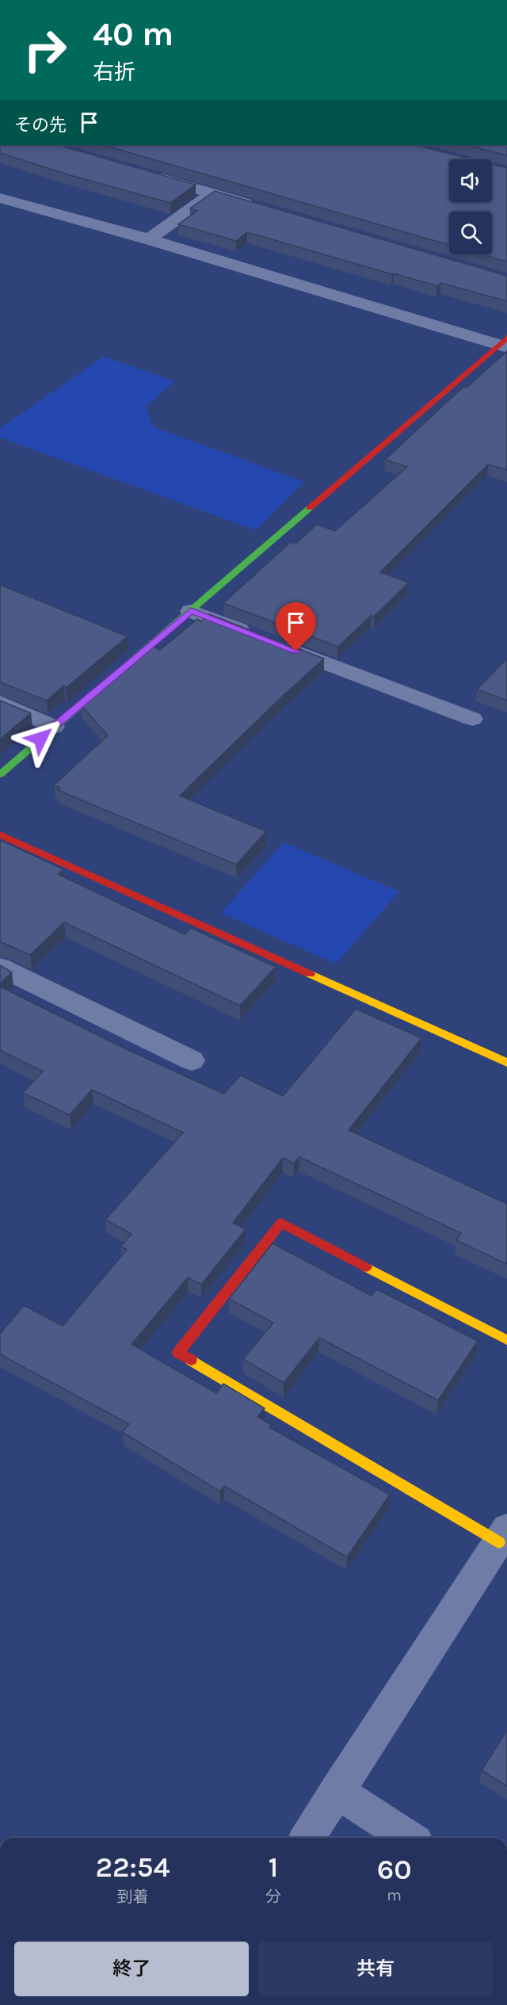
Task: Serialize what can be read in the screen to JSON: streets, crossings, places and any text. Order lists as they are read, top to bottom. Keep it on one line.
{"page":{"turn":["40 m","右折"],"then":"その先","eta":["22:54","到着","1","分","60","m"],"buttons":["終了","共有"]}}
